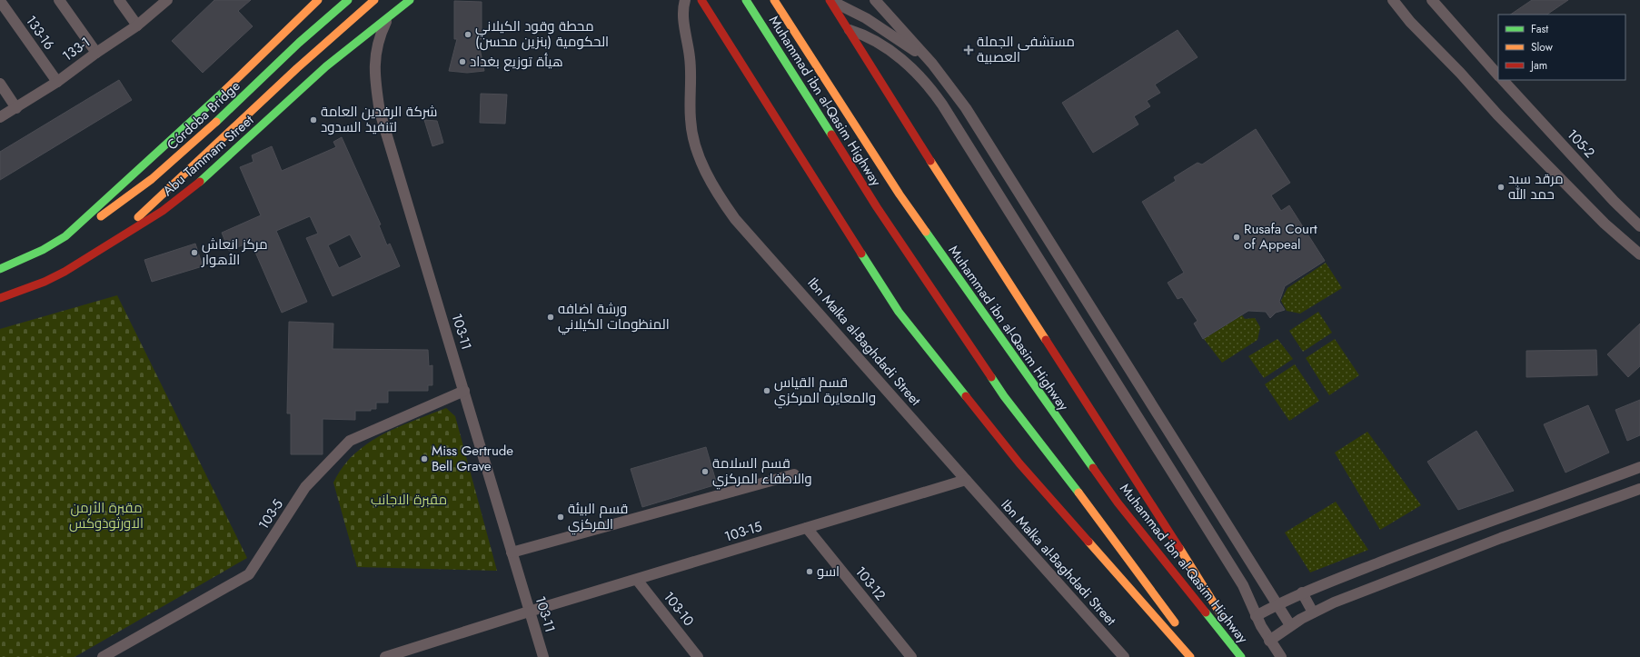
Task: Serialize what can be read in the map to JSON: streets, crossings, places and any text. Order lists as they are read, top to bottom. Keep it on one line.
{"streets":{"main road":["Muhammad ibn al-Qasim Highway","Córdoba Bridge","Abu Tammam Street"],"street":["133-16","133-1","105-2","103-11","Ibn Malka al-Baghdadi Street","103-5","103-15","103-12","103-10"]},"crossings":[["133-16","133-1"],["Abu Tammam Street","103-11"],["103-11","103-5"],["103-11","103-15"],["Ibn Malka al-Baghdadi Street","103-15"],["103-15","103-12"],["103-15","103-10"]],"parks":["مقبرة الاجانب","مقبرة الأرمن الاورثوذوكس"],"places":{"other":["محطة وقود الكيلاني الحكومية (بنزين محسن)","هيأة توزيع بغداد","شركة الرفدين العامة لتنفيذ السدود","مرقد سيد حمد الله","Rusafa Court of Appeal","مركز انعاش الأهوار","ورشة اضافه المنظومات الكيلاني","قسم القياس والمعايرة المركزي","Miss Gertrude Bell Grave","قسم السلامة والاطفاء المركزي","قسم البيئة المركزي","اسو"],"health":["مستشفى الجملة العصبية"]},"legend":["Fast","Slow","Jam"]}
